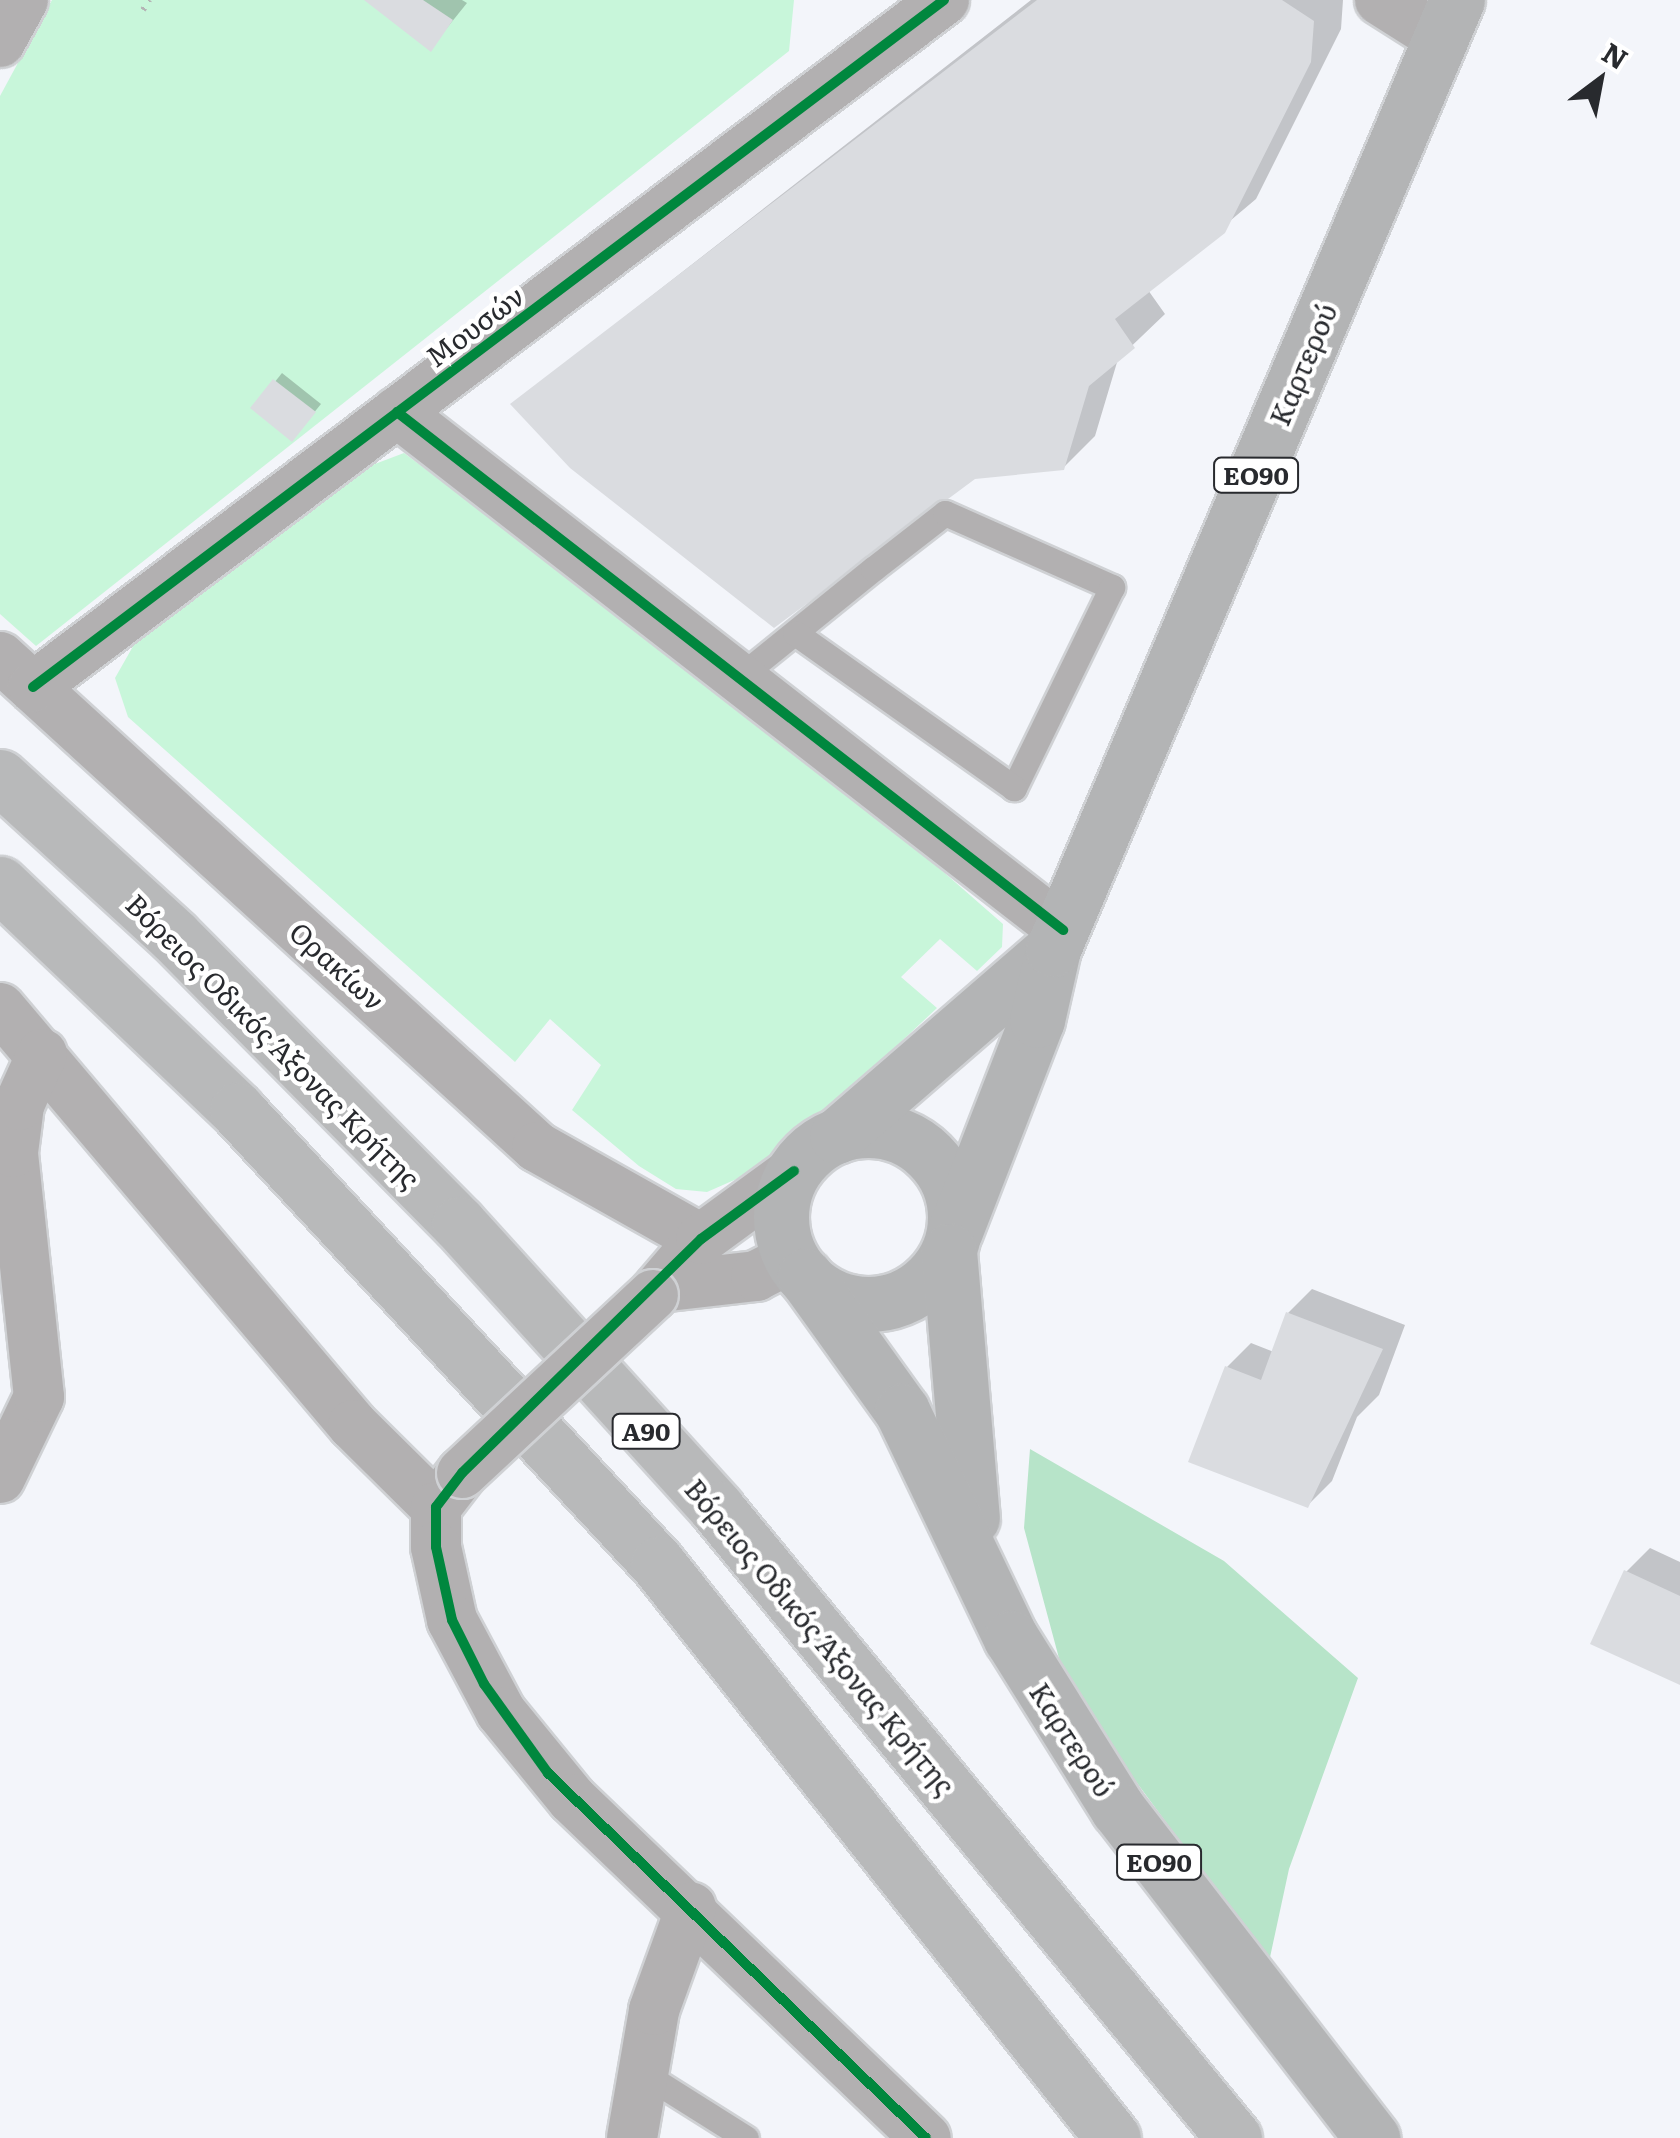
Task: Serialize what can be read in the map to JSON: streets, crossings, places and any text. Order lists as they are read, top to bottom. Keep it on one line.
{"streets":{"highway":["Βόρειος Οδικός Άξονας Κρήτης","Α90"],"main road":["Καρτερού","ΕΟ90"],"street":["Μουσών","Ορακίων"]},"crossings":[["Μουσών","Ορακίων"],["Καρτερού","ΕΟ90"]],"north":"top right"}
